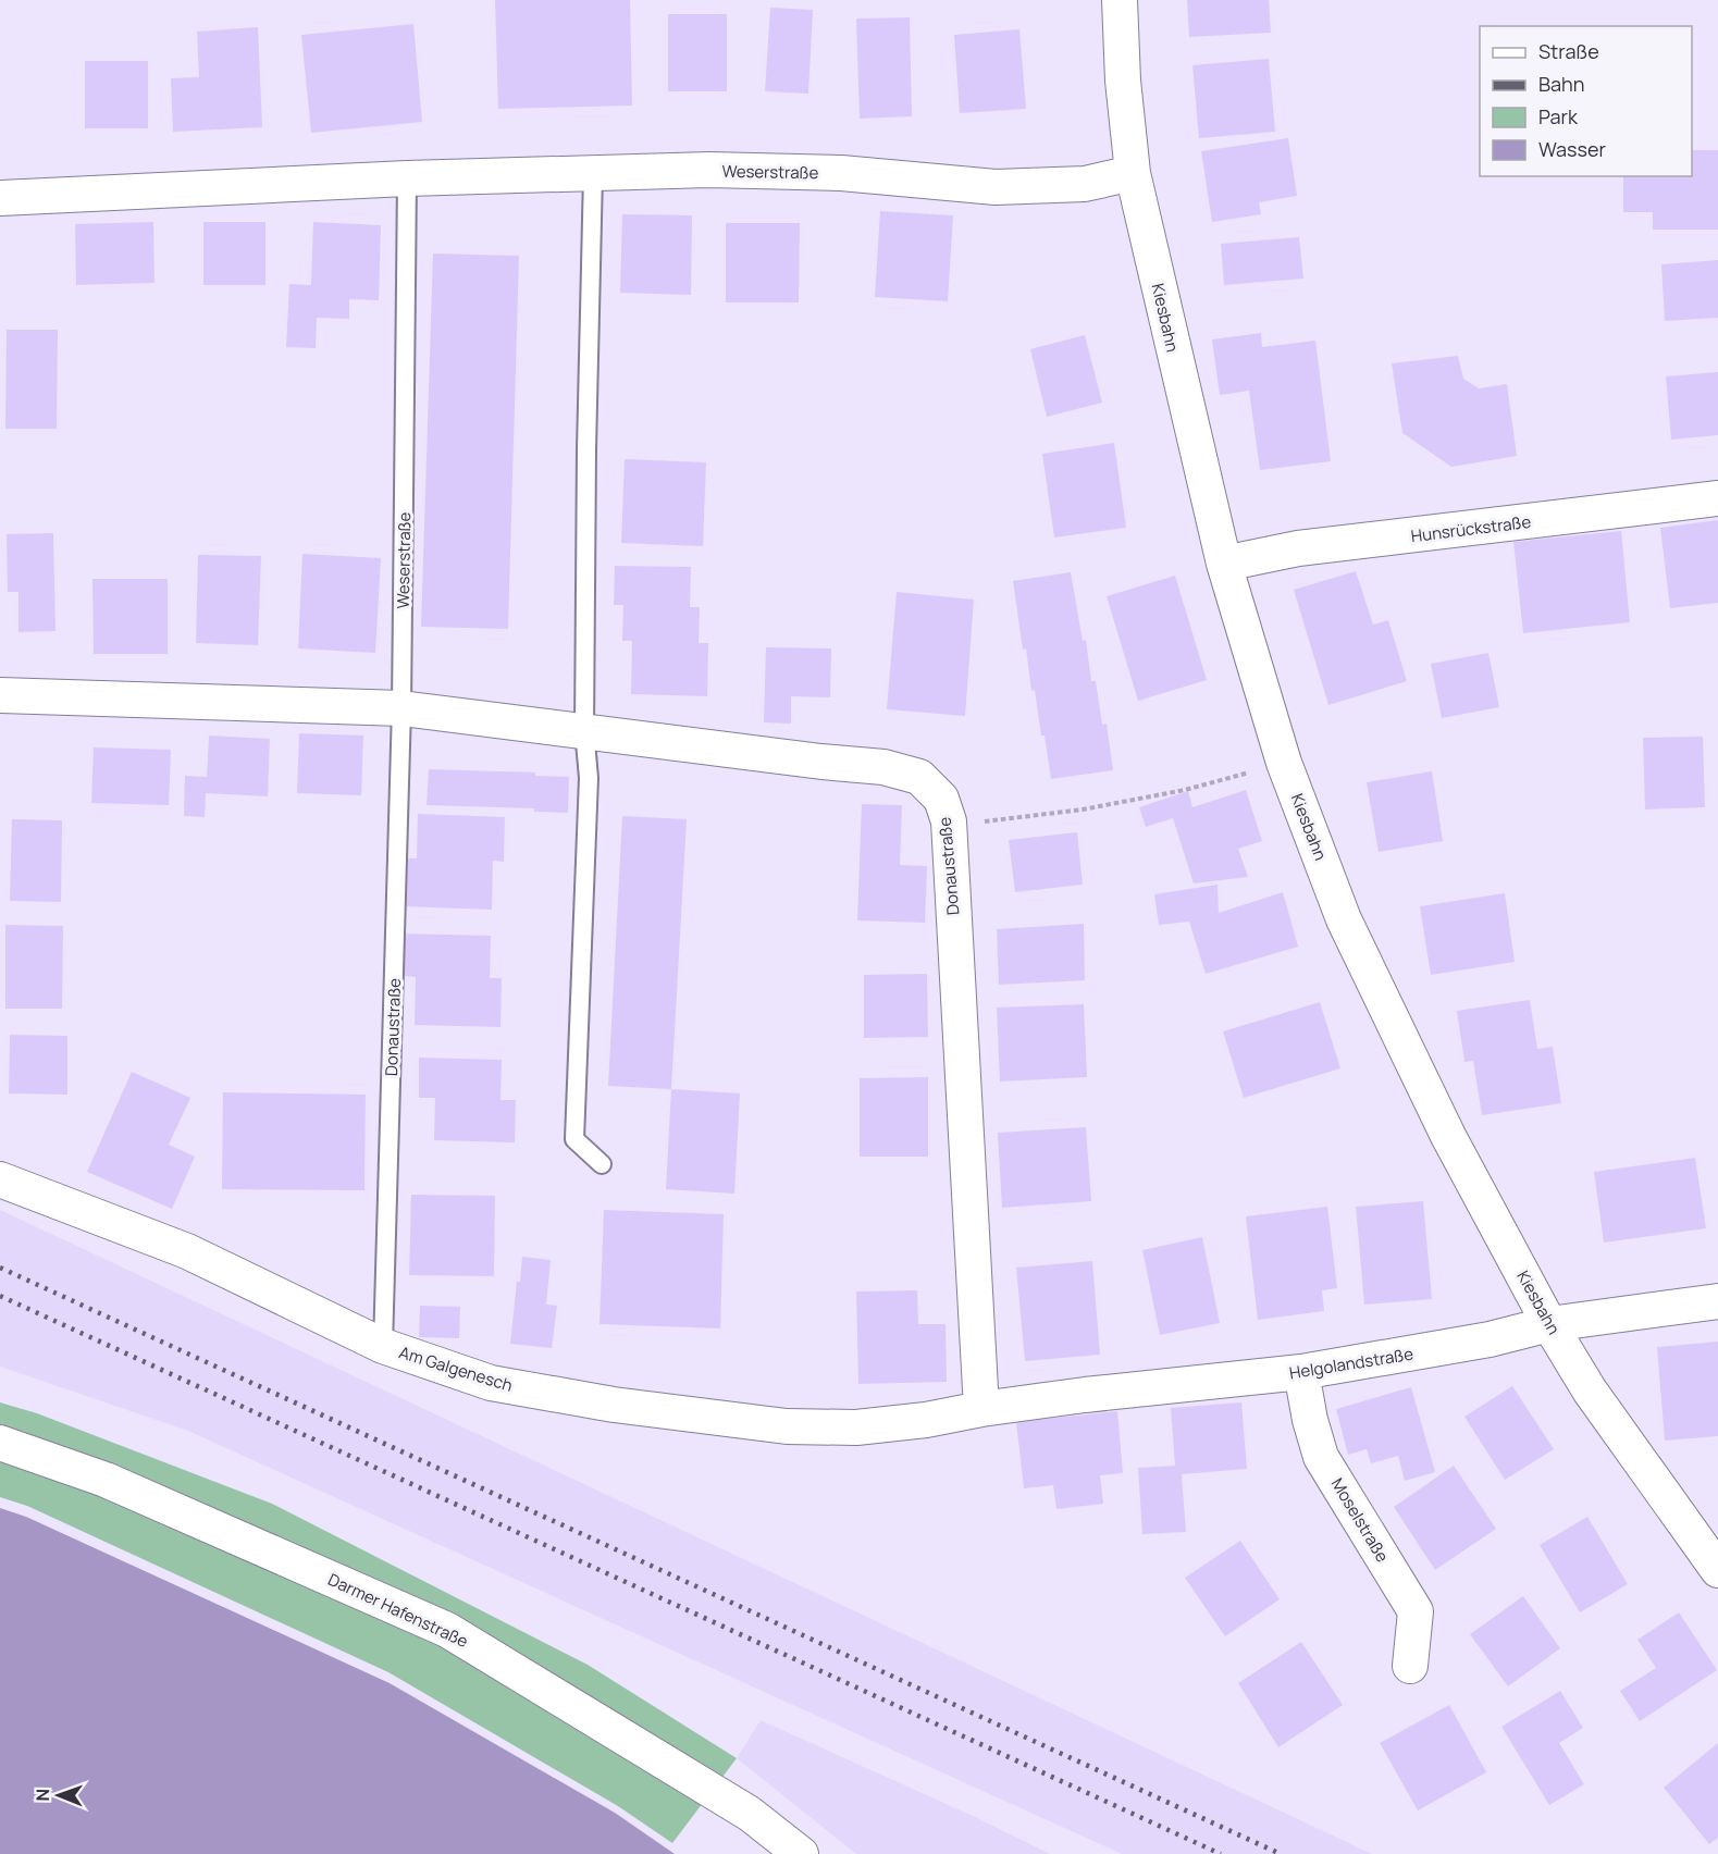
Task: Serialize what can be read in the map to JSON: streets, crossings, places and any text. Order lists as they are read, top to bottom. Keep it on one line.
{"streets":{"street":["Weserstraße","Kiesbahn","Hunsrückstraße","Donaustraße","Helgolandstraße","Am Galgenesch","Moselstraße","Darmer Hafenstraße"]},"crossings":[["Weserstraße","Kiesbahn"],["Weserstraße","Donaustraße"],["Kiesbahn","Hunsrückstraße"],["Kiesbahn","Helgolandstraße"],["Donaustraße","Helgolandstraße"],["Donaustraße","Am Galgenesch"],["Helgolandstraße","Am Galgenesch"],["Helgolandstraße","Moselstraße"]],"legend":["Straße","Bahn","Park","Wasser"],"north":"left"}
